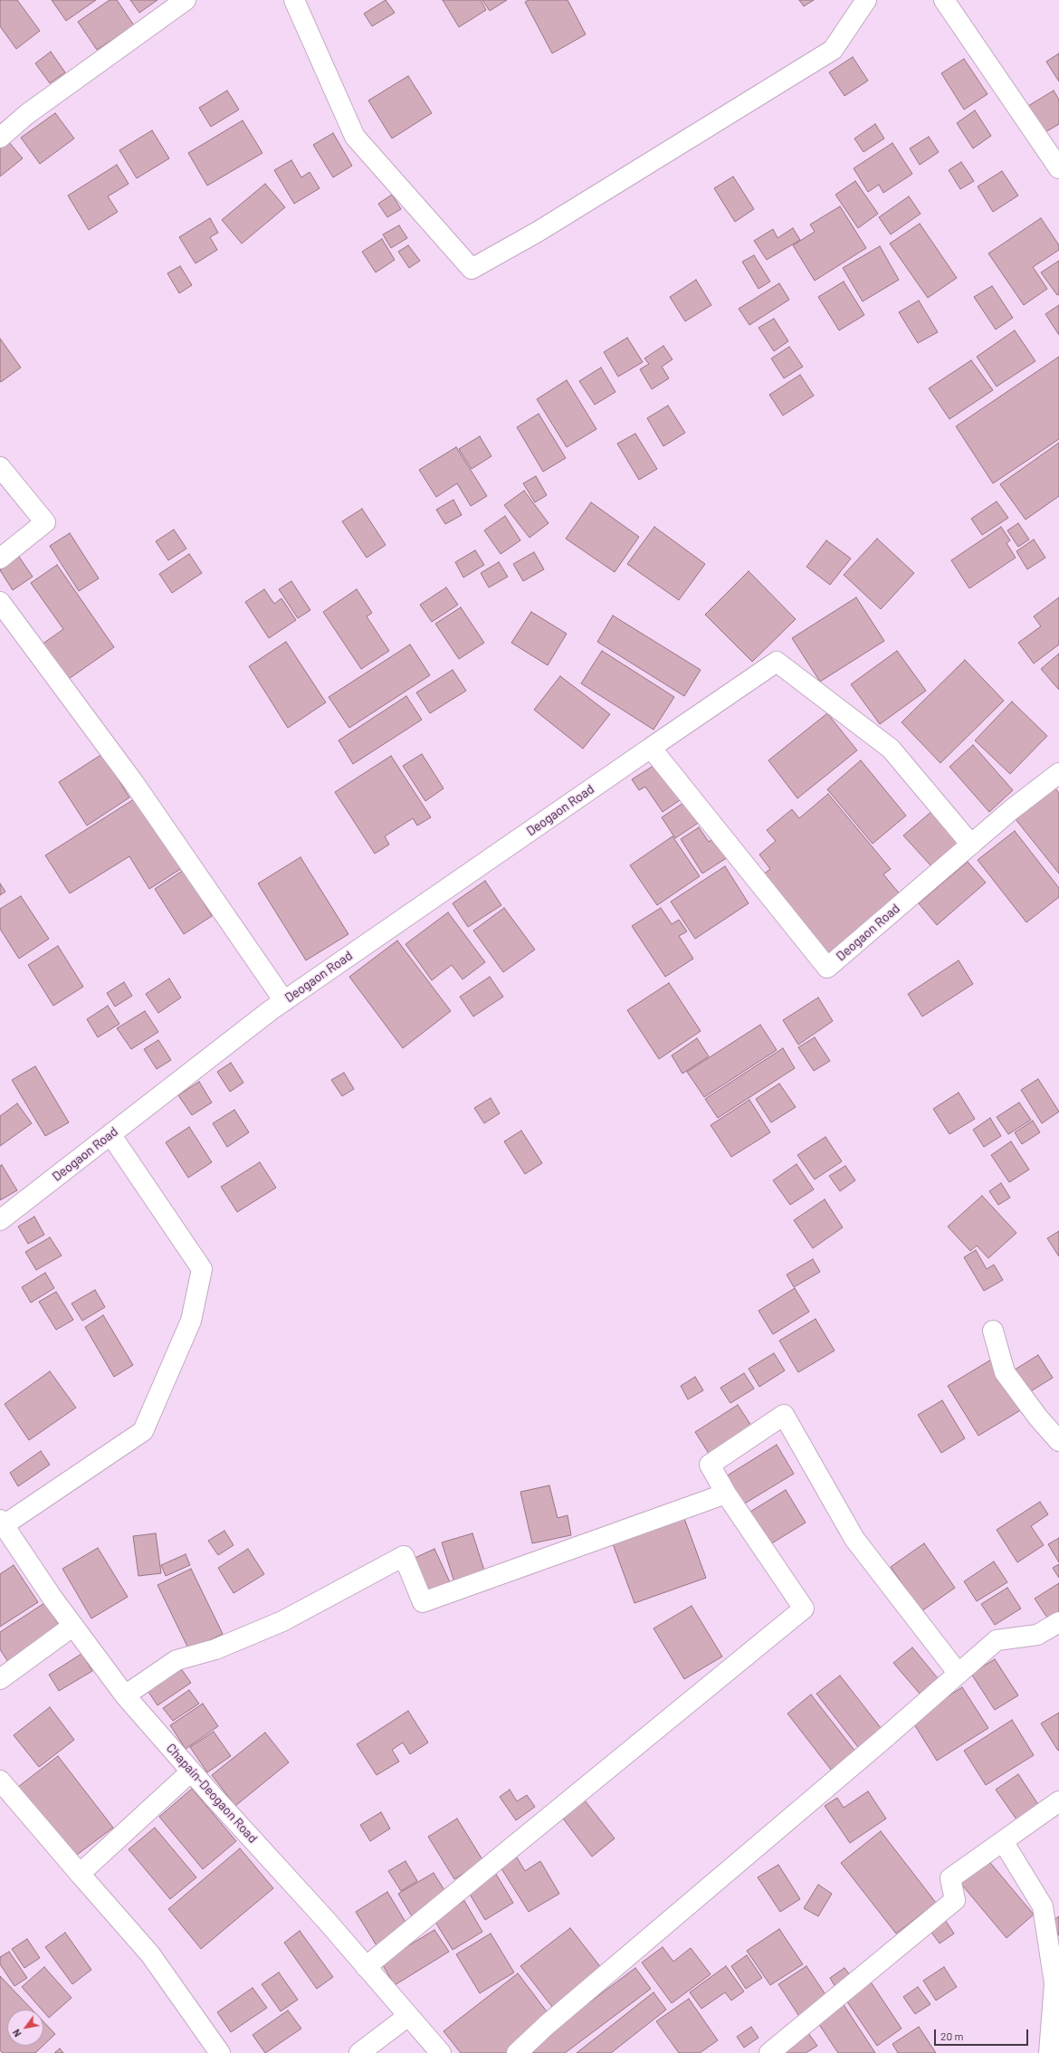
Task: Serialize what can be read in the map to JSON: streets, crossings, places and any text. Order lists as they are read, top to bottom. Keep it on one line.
{"streets":{"street":["Deogaon Road","Chapain-Deogaon Road"]},"scale_bar":"20 m","north":"bottom left"}
